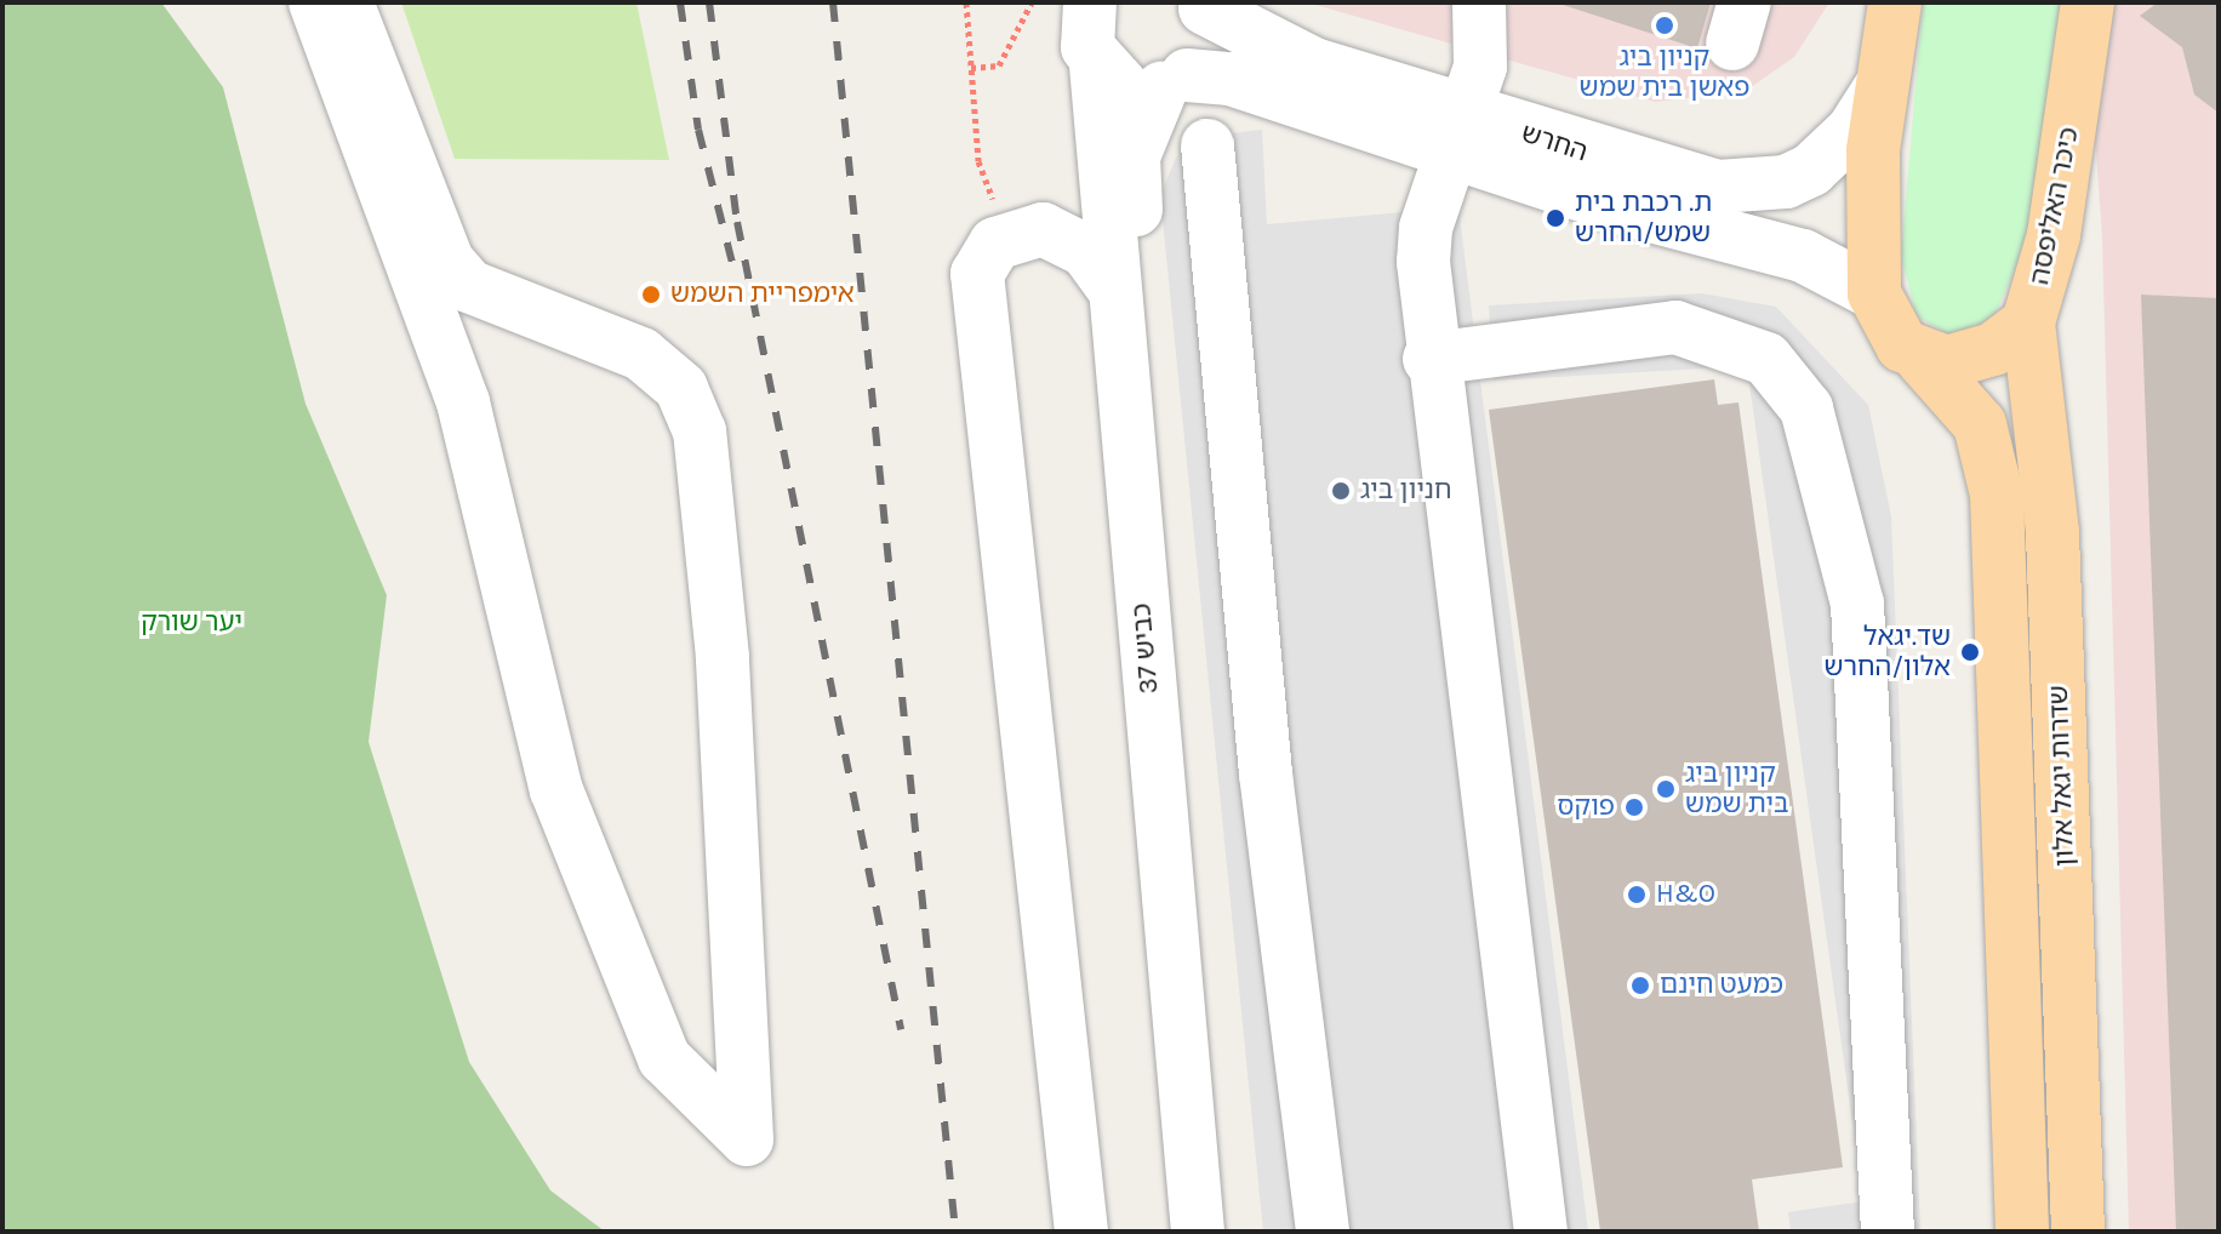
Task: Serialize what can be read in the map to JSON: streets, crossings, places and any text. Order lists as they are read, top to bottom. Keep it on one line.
{"streets":{"main road":["כיכר האליפסה","שדרות יגאל אלון"],"street":["החרש","כביש 37"]},"crossings":[["החרש","כביש 37"],["כיכר האליפסה","שדרות יגאל אלון"]],"parks":["יער שורק"],"places":["קניון ביג פאשן בית שמש","ת. רכבת בית שמש/החרש","אימפריית השמש","חניון ביג","שד.יגאל אלון/החרש","קניון ביג בית שמש","פוקס","H&O","כמעט חינם"]}
